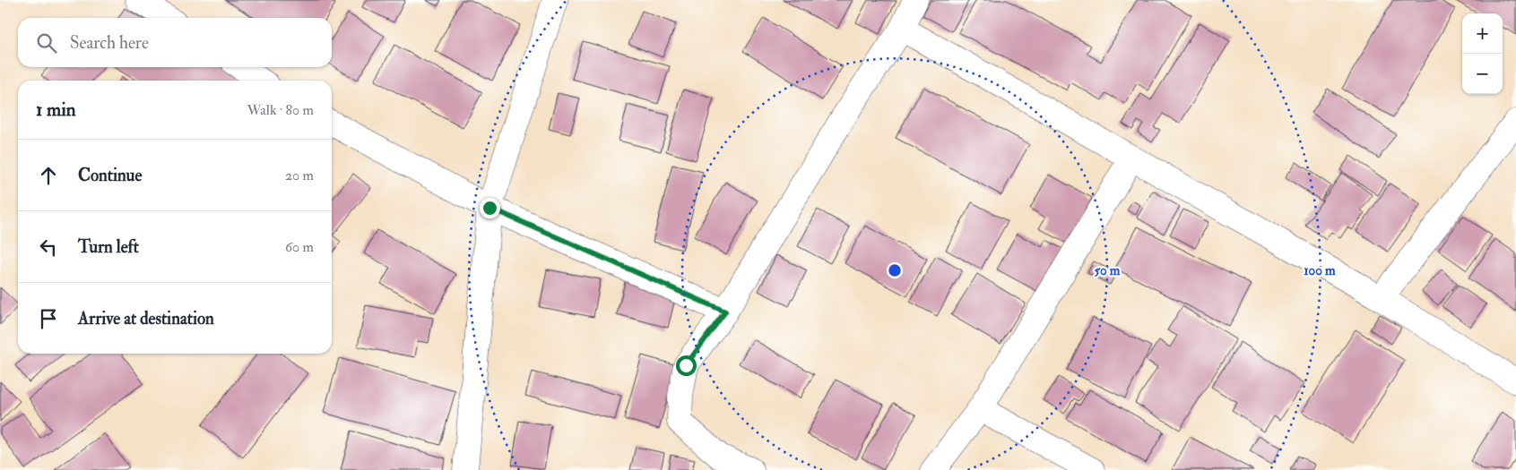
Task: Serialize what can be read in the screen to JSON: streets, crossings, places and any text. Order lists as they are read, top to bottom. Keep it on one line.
{"page":{"map_buttons":["+","−"],"search":"Search here","heading":["1 min","Walk · 80 m"],"list":[["Continue","20 m"],["Turn left","60 m"],"Arrive at destination"]},"rings":["50 m","100 m"]}
